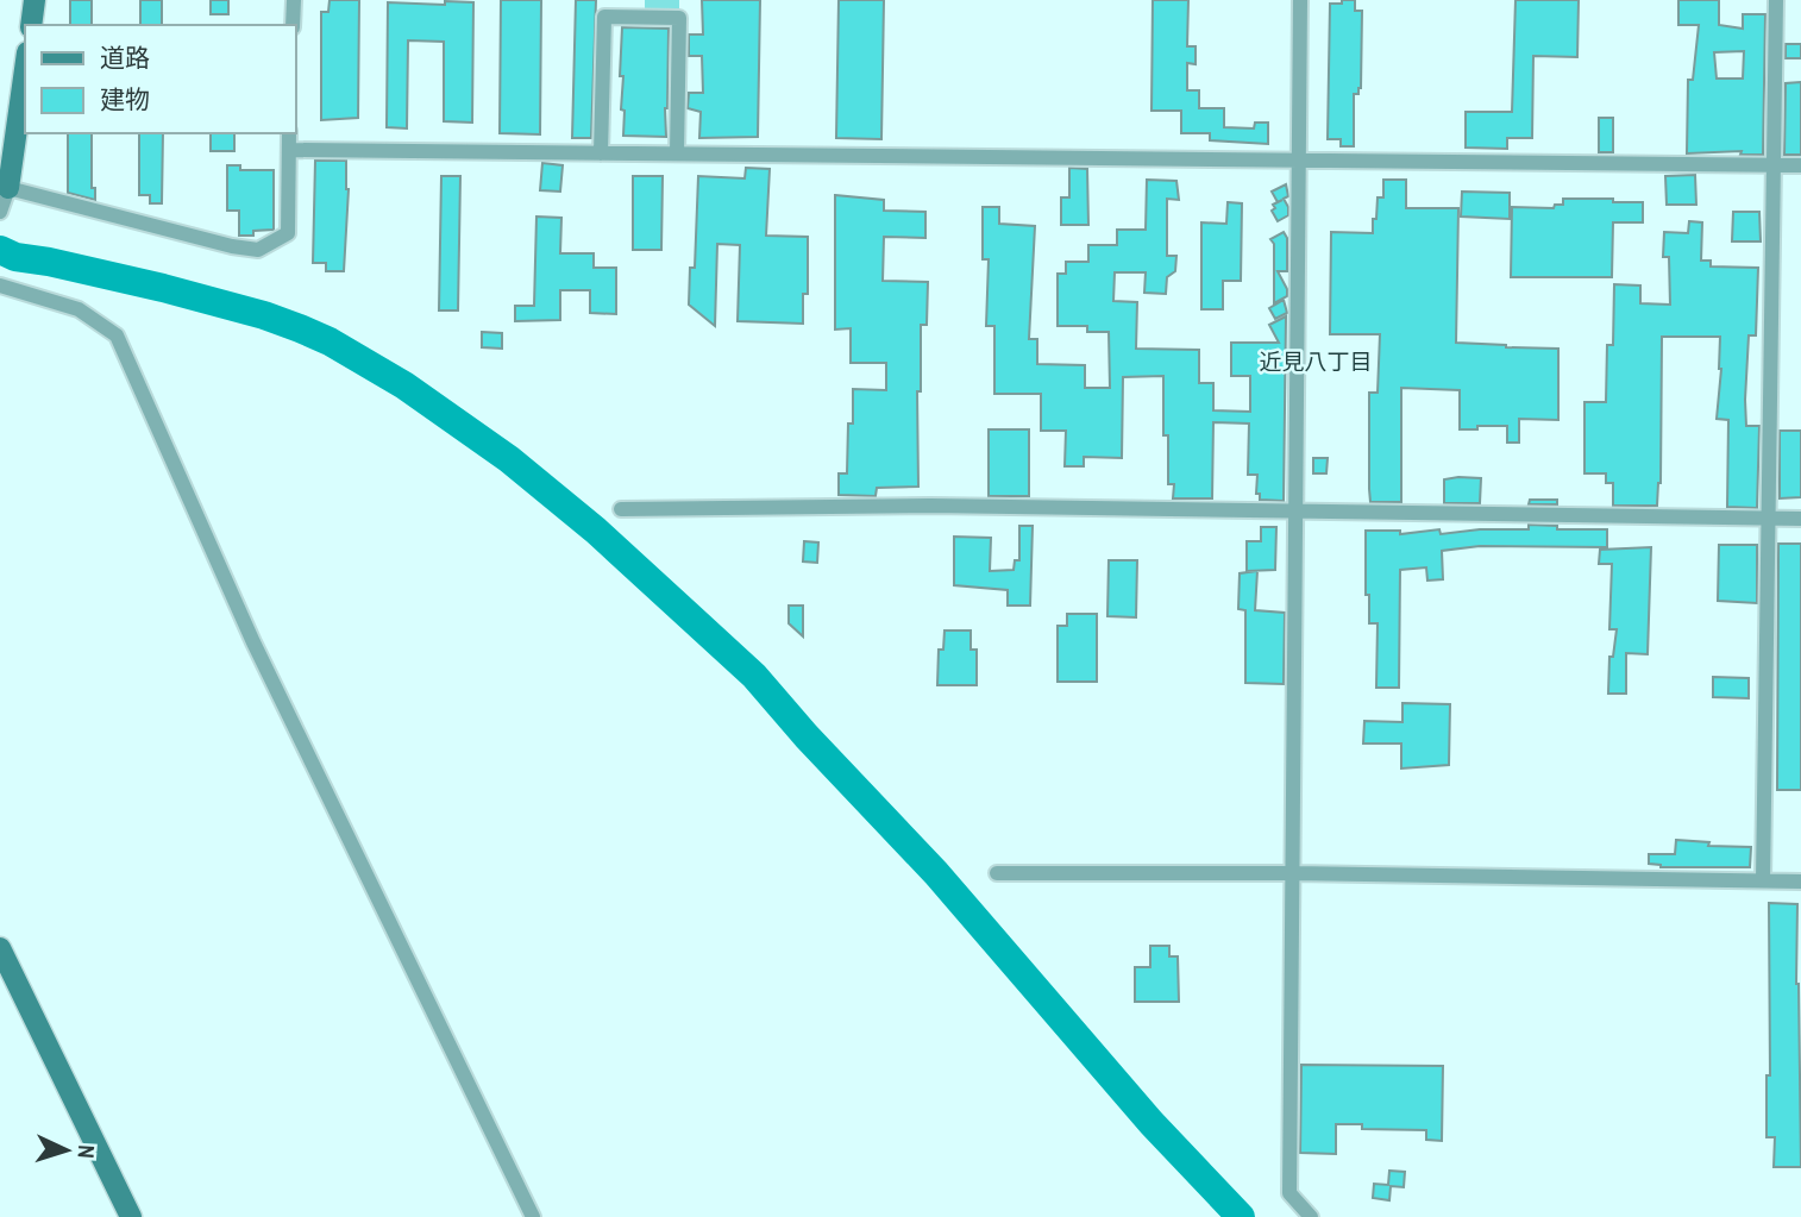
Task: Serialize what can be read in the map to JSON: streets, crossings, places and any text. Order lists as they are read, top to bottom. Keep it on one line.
{"districts":["近見八丁目"],"legend":["道路","建物"],"north":"right"}
